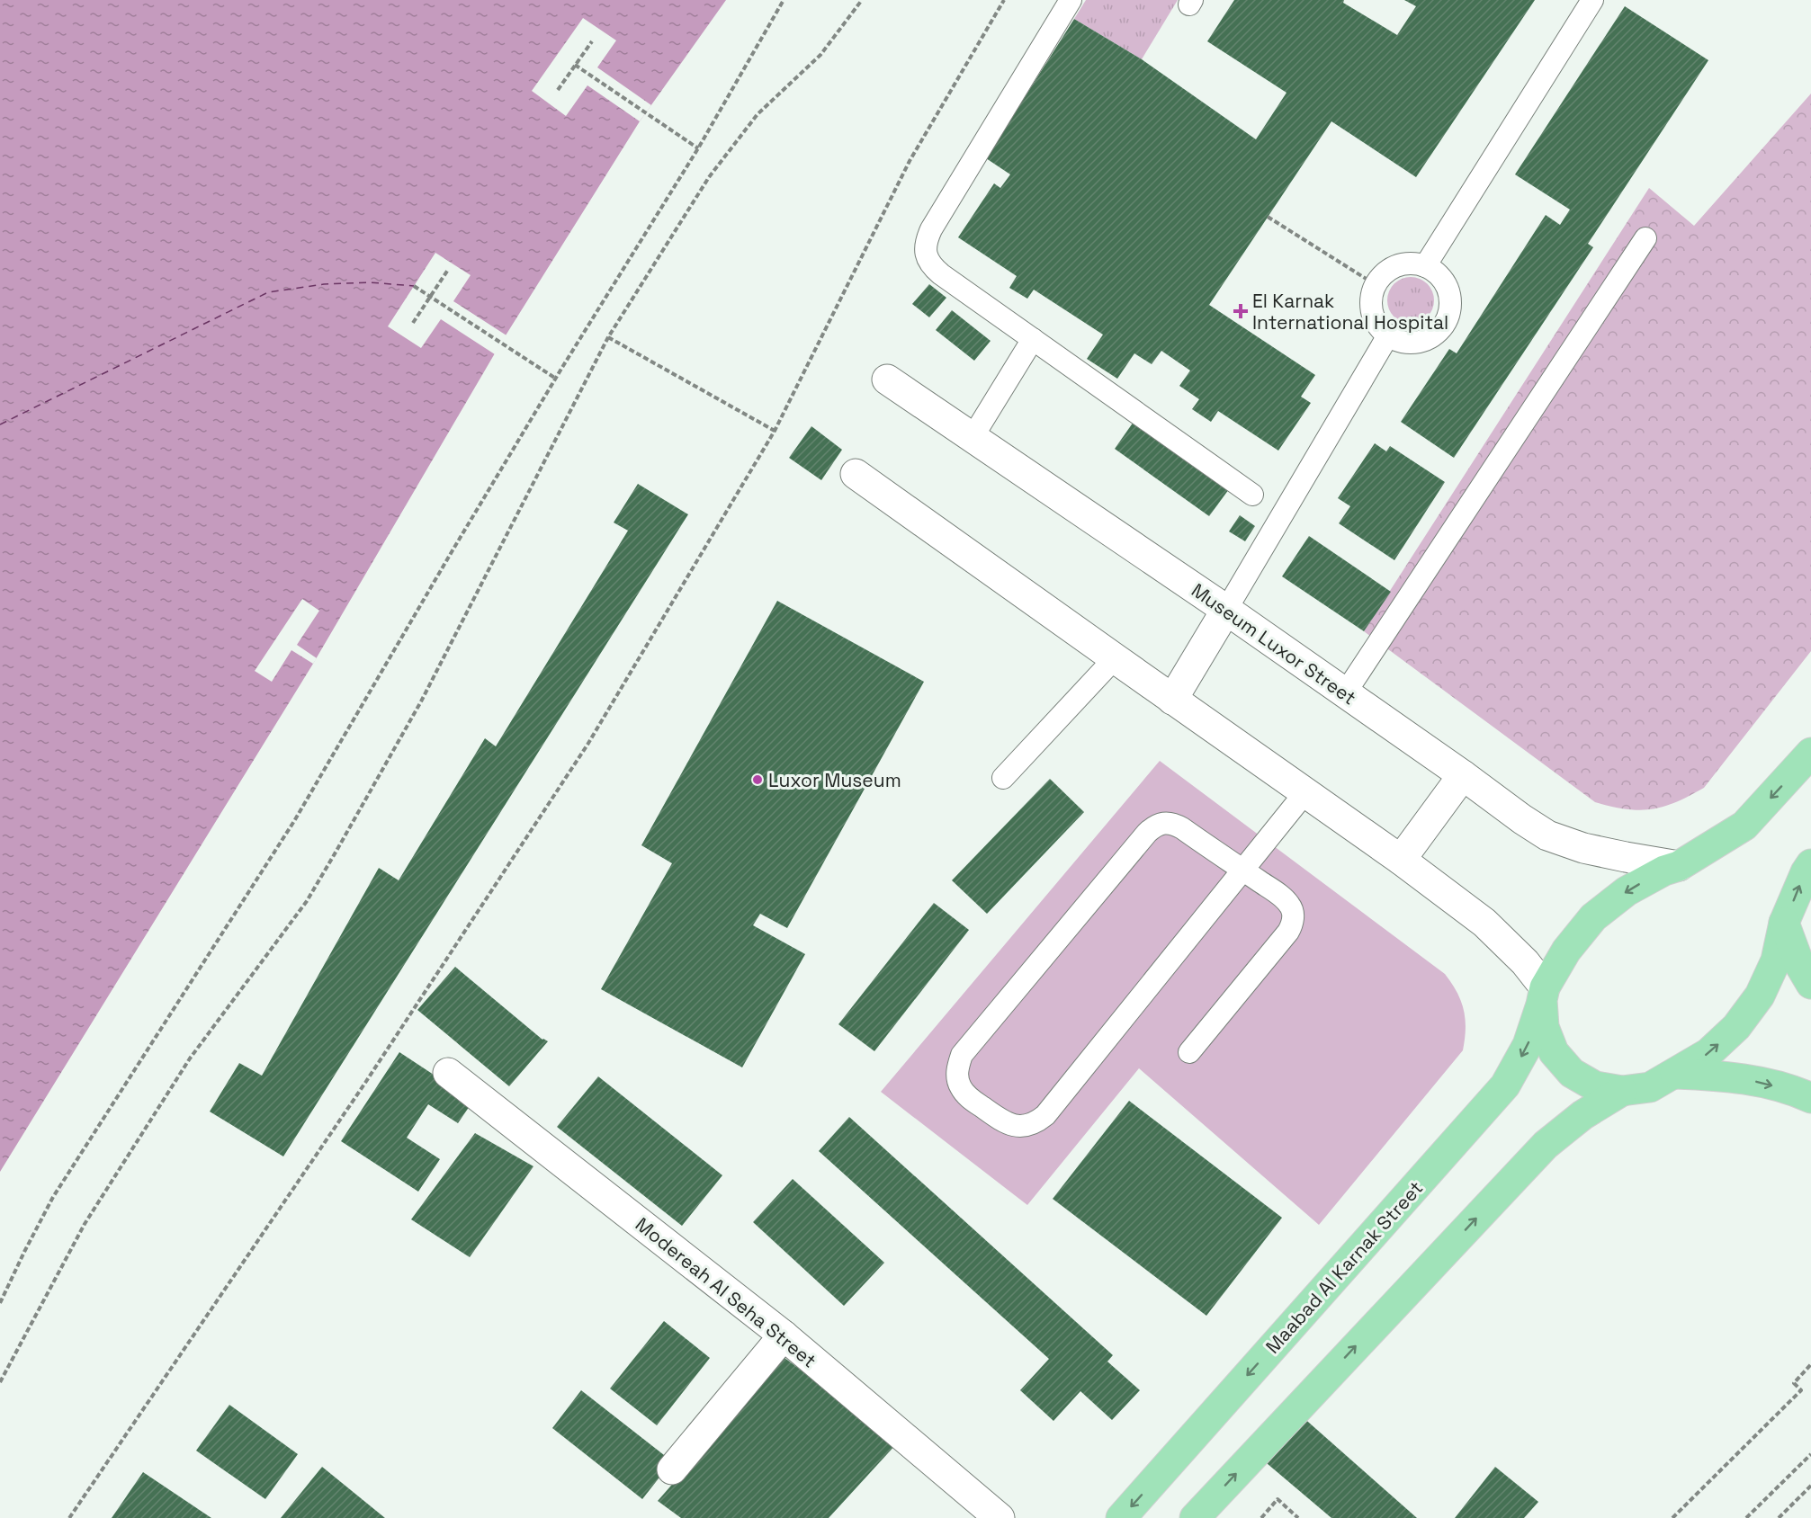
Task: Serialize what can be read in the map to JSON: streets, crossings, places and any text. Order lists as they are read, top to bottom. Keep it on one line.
{"streets":{"main road":["Maabad Al Karnak Street"],"street":["Museum Luxor Street","Modereah Al Seha Street"]},"crossings":[["Museum Luxor Street","Maabad Al Karnak Street"]],"places":{"health":["El Karnak International Hospital"],"other":["Luxor Museum"]}}
